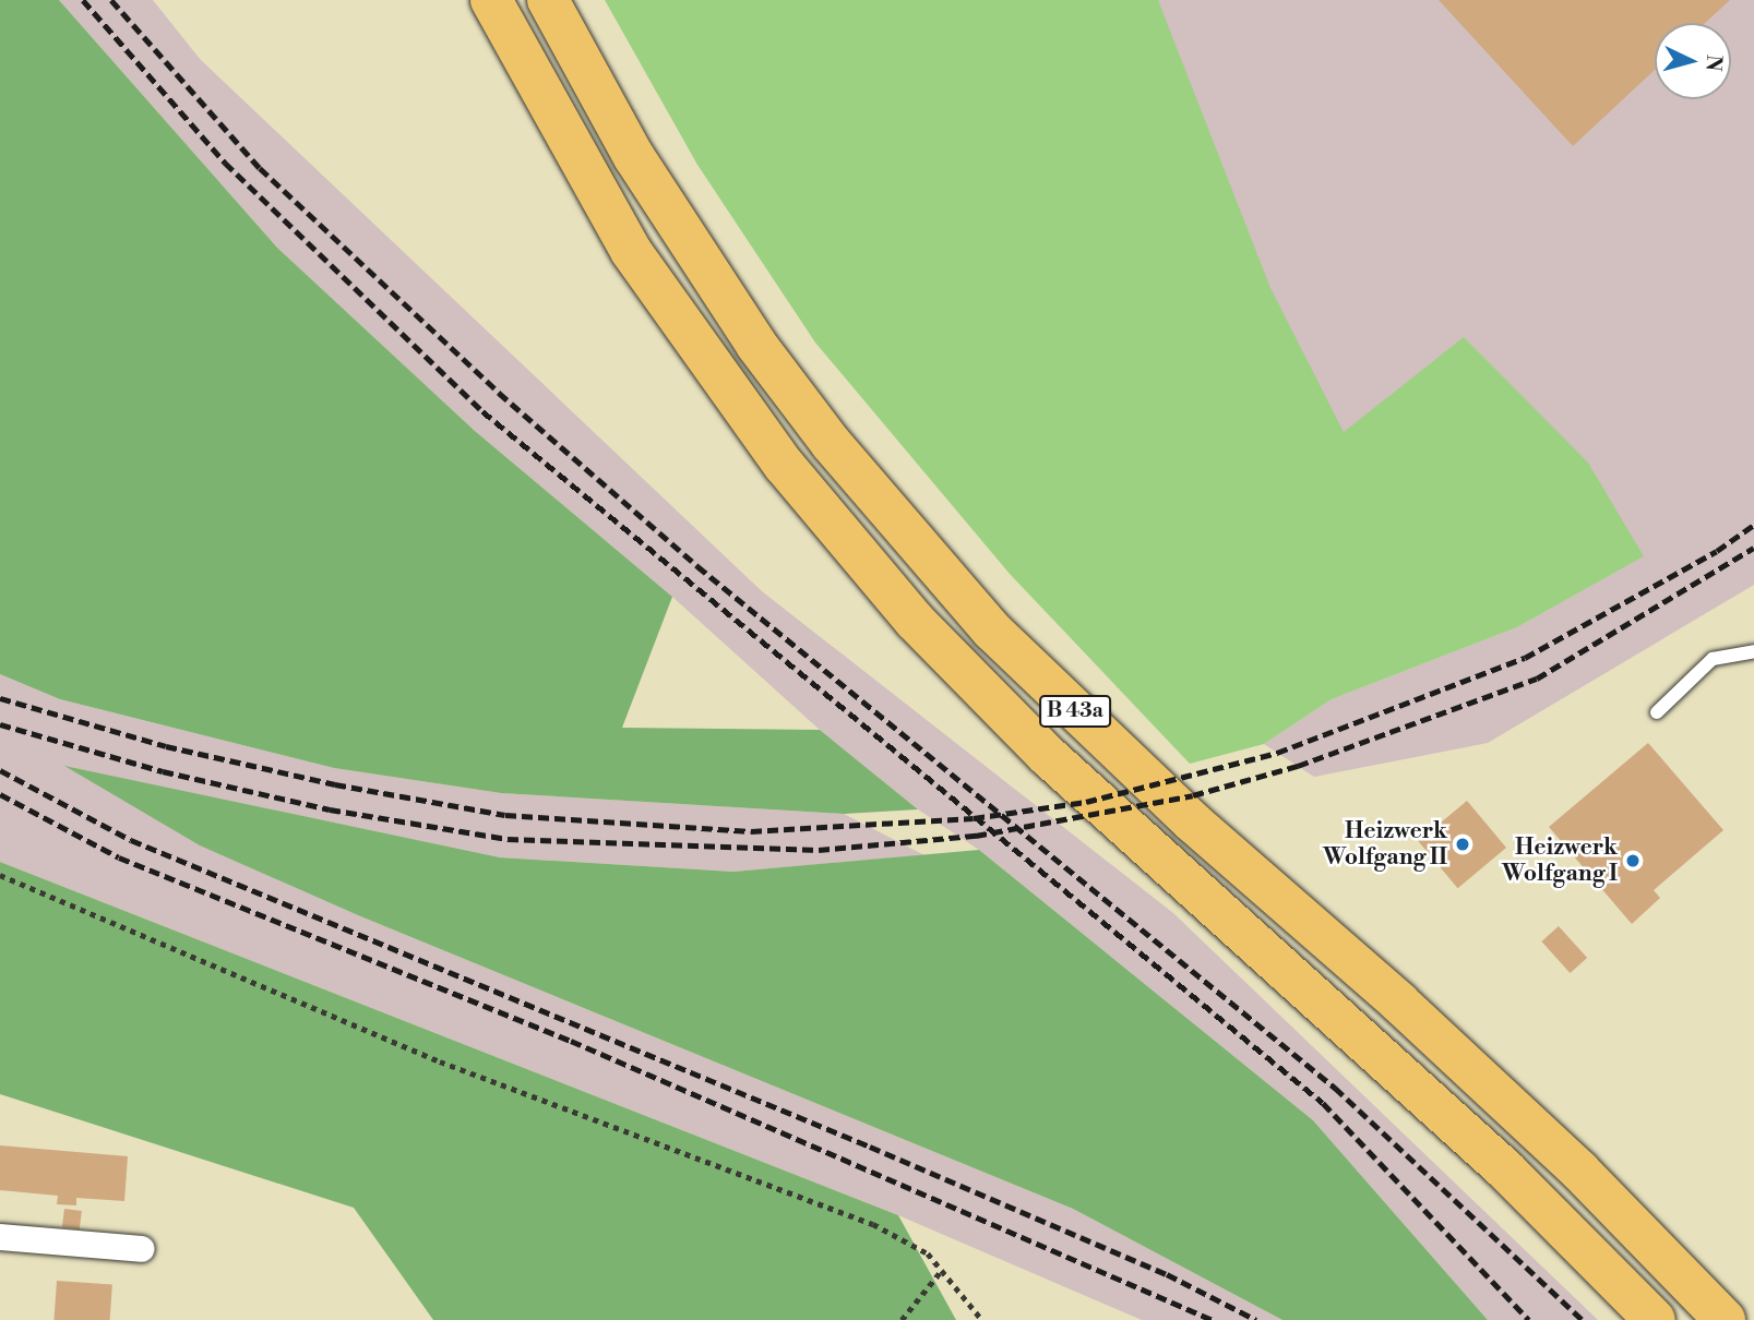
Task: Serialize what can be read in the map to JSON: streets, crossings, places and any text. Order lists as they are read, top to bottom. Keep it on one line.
{"streets":{"highway":["B 43a"]},"places":["Heizwerk Wolfgang II","Heizwerk Wolfgang I"],"north":"right"}
